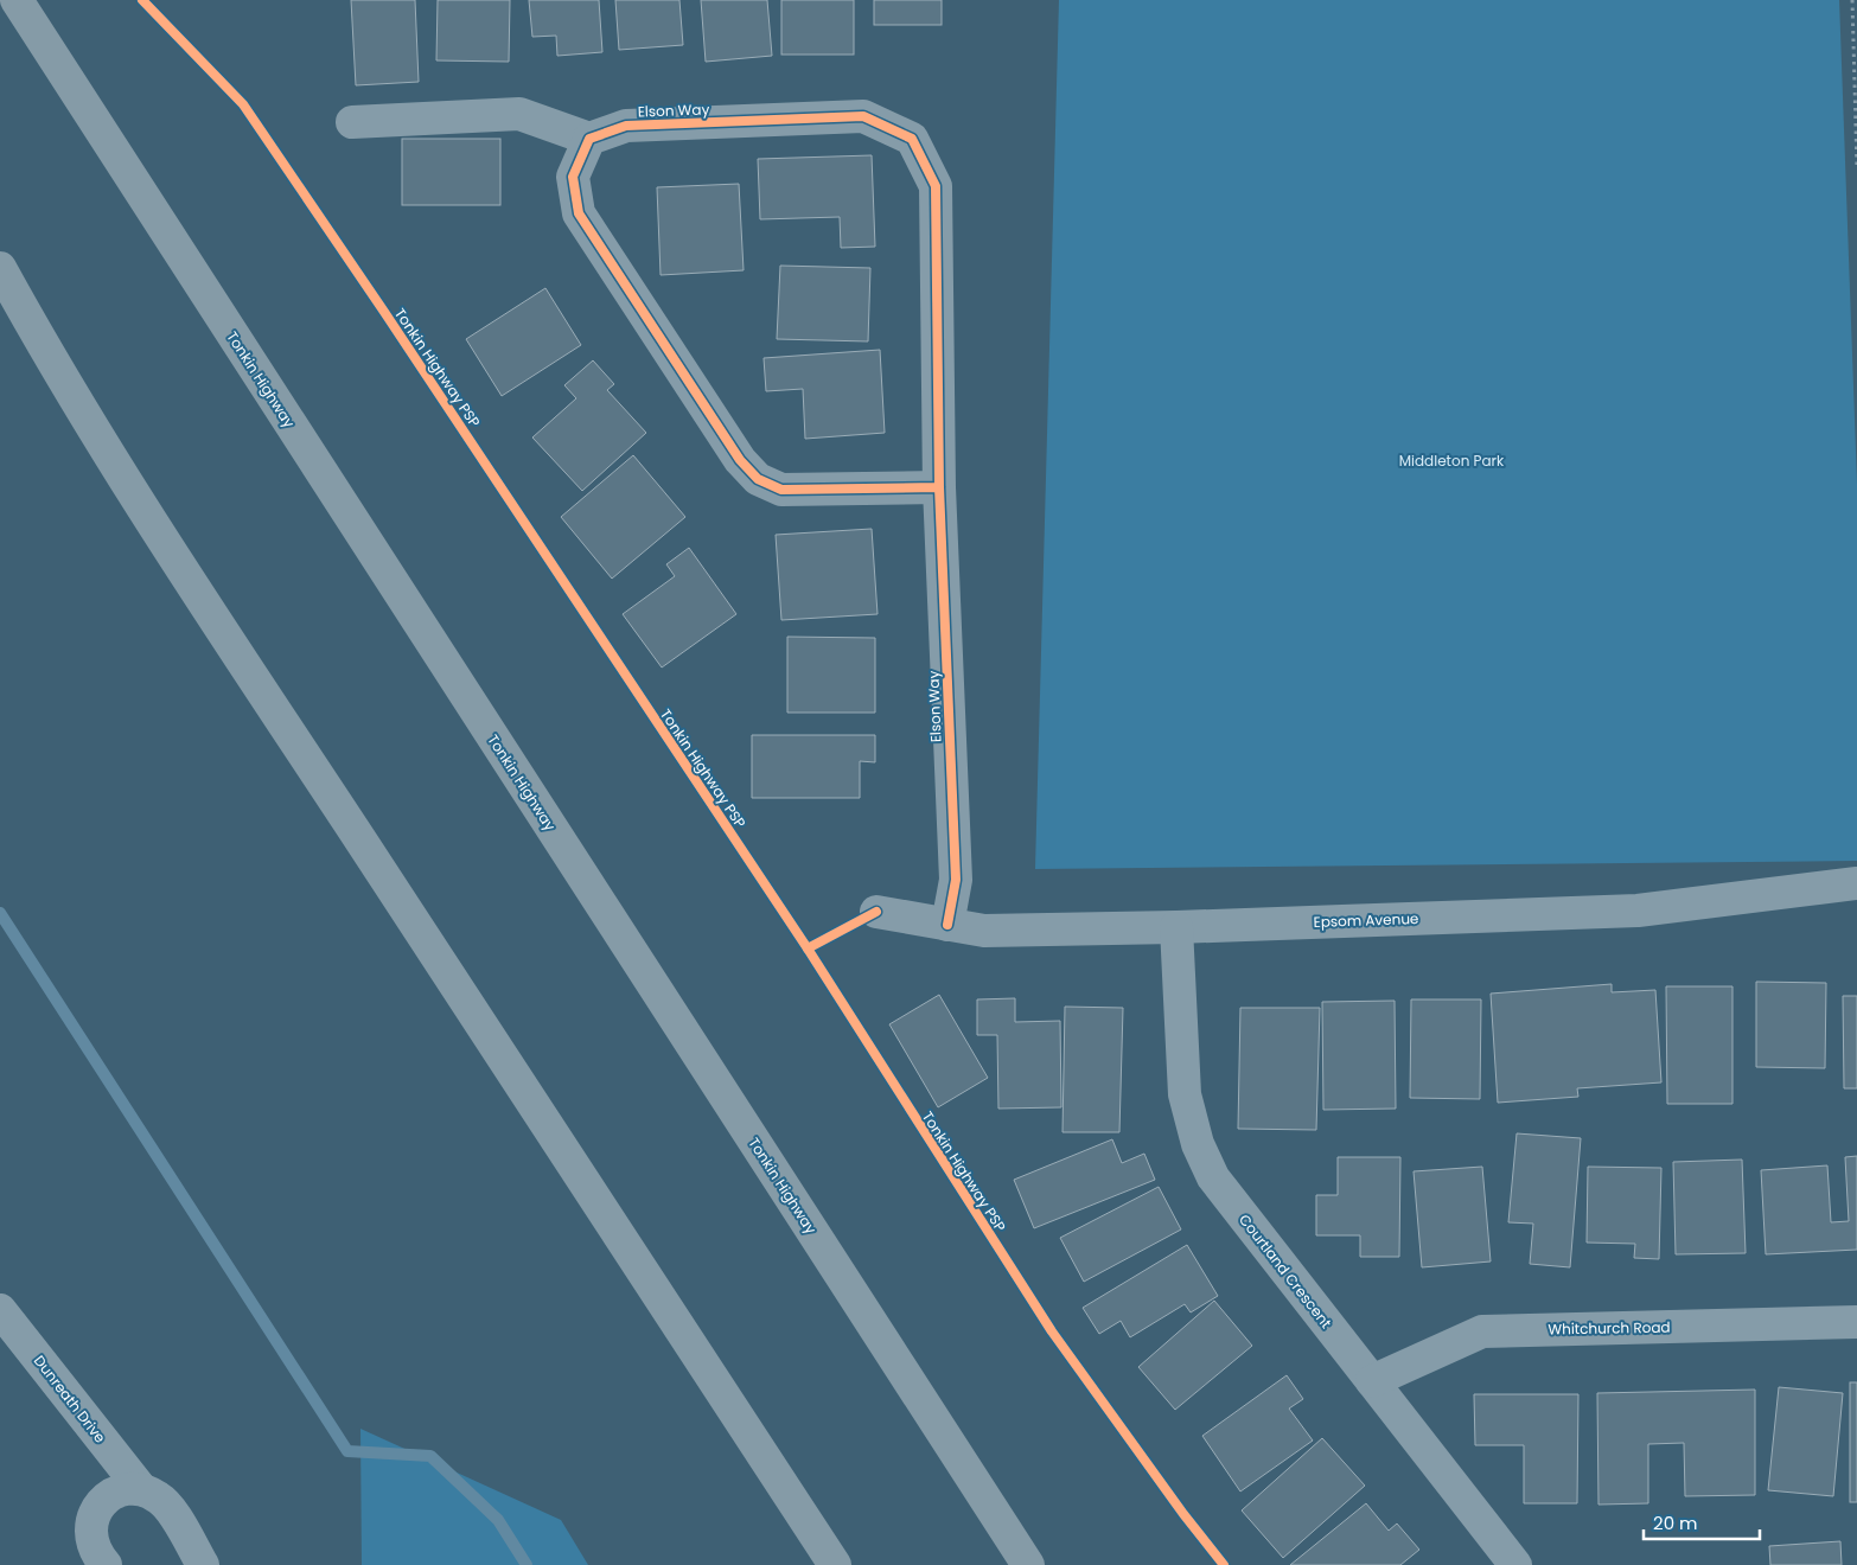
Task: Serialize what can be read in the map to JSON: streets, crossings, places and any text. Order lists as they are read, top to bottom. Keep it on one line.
{"streets":{"highway":["Tonkin Highway"],"street":["Elson Way","Epsom Avenue","Courtland Crescent","Whitchurch Road","Dunreath Drive"],"cycle path":["Tonkin Highway PSP"]},"crossings":[["Elson Way","Epsom Avenue"],["Epsom Avenue","Courtland Crescent"],["Courtland Crescent","Whitchurch Road"]],"parks":["Middleton Park"],"scale_bar":"20 m"}
